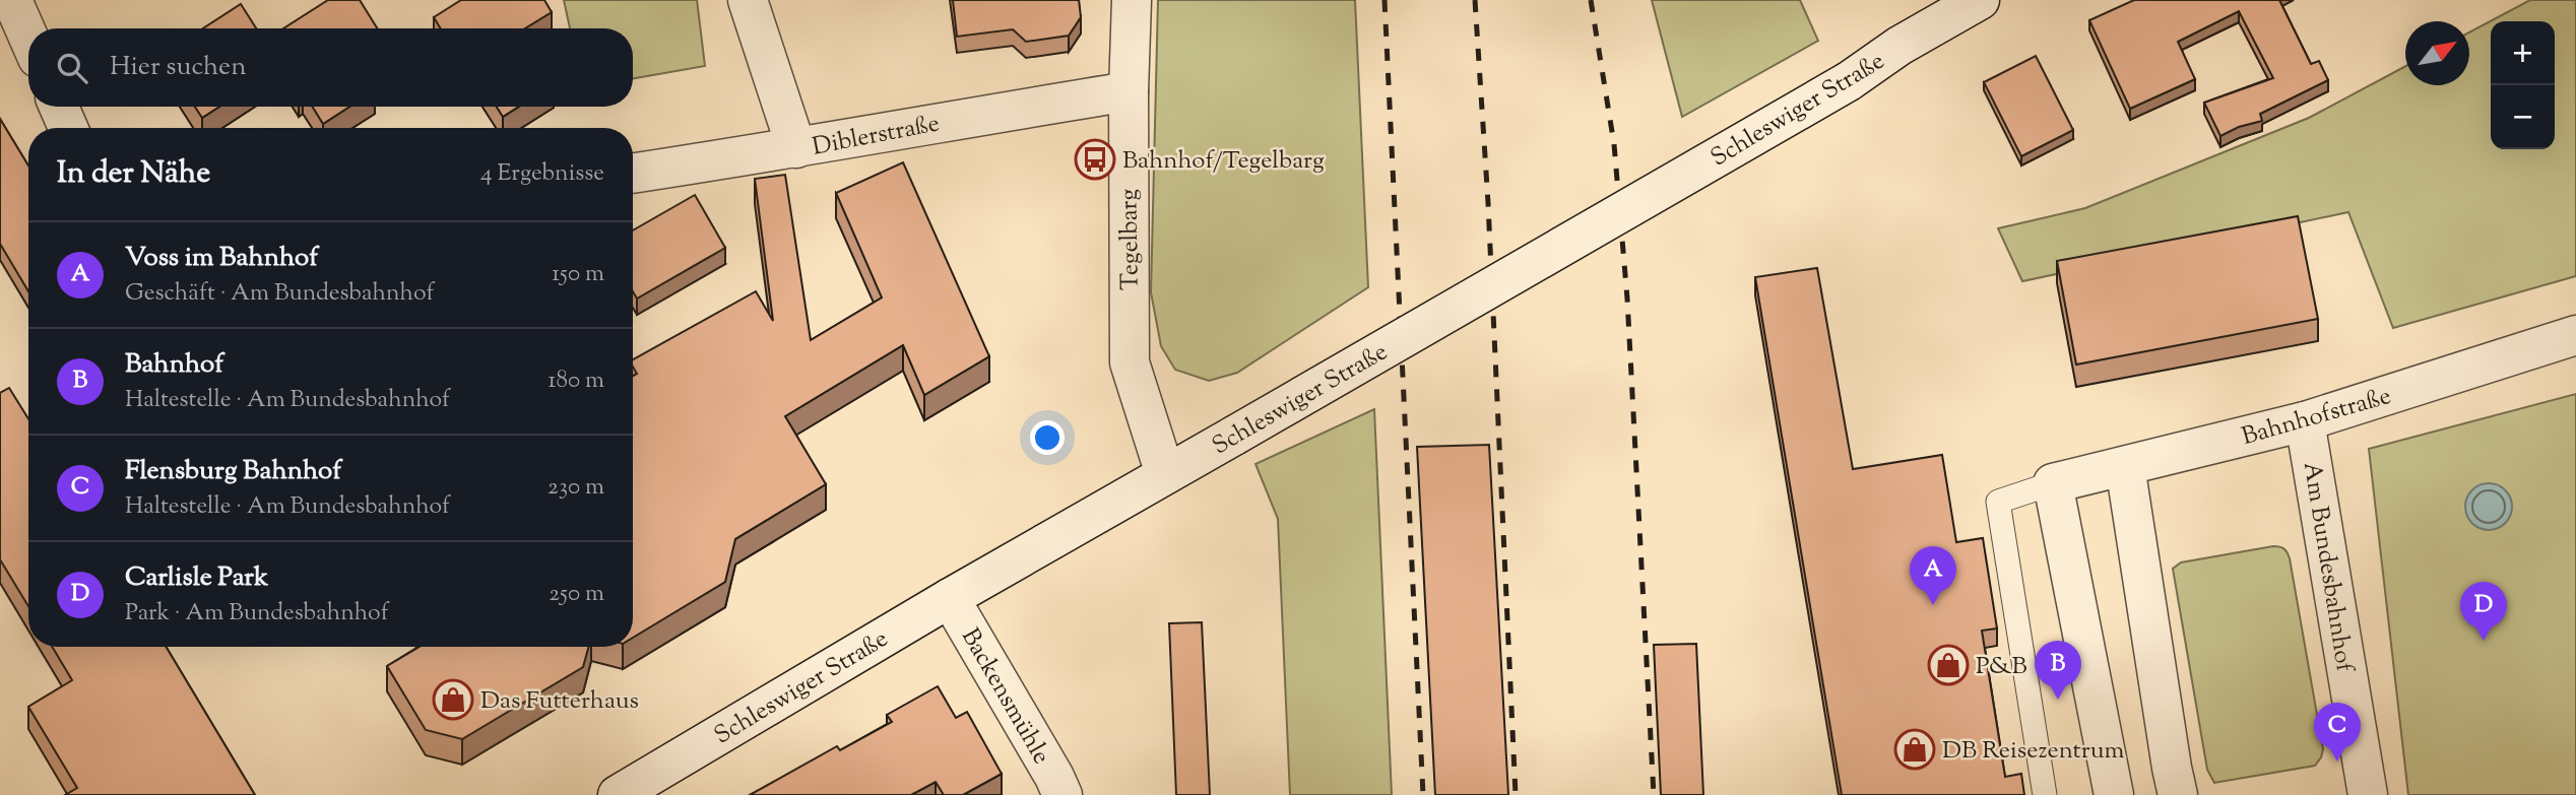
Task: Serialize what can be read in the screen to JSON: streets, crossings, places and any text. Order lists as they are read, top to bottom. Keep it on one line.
{"streets":{"street":["Schleswiger Straße","Diblerstraße","Tegelbarg","Bahnhofstraße","Am Bundesbahnhof","Backensmühle"]},"crossings":[["Schleswiger Straße","Tegelbarg"],["Schleswiger Straße","Backensmühle"],["Diblerstraße","Tegelbarg"],["Bahnhofstraße","Am Bundesbahnhof"]],"places":{"bus stop":["Bahnhof/Tegelbarg"],"shop":["P&B","Das Futterhaus","DB Reisezentrum"]},"north":"top right","page":{"map_buttons":["+","−"],"search":"Hier suchen","heading":["In der Nähe","4 Ergebnisse"],"list":[{"mark":"A","name":"Voss im Bahnhof","note":"Geschäft · Am Bundesbahnhof","value":"150 m"},{"mark":"B","name":"Bahnhof","note":"Haltestelle · Am Bundesbahnhof","value":"180 m"},{"mark":"C","name":"Flensburg Bahnhof","note":"Haltestelle · Am Bundesbahnhof","value":"230 m"},{"mark":"D","name":"Carlisle Park","note":"Park · Am Bundesbahnhof","value":"250 m"}],"pins":["A","D","B","C"]}}
